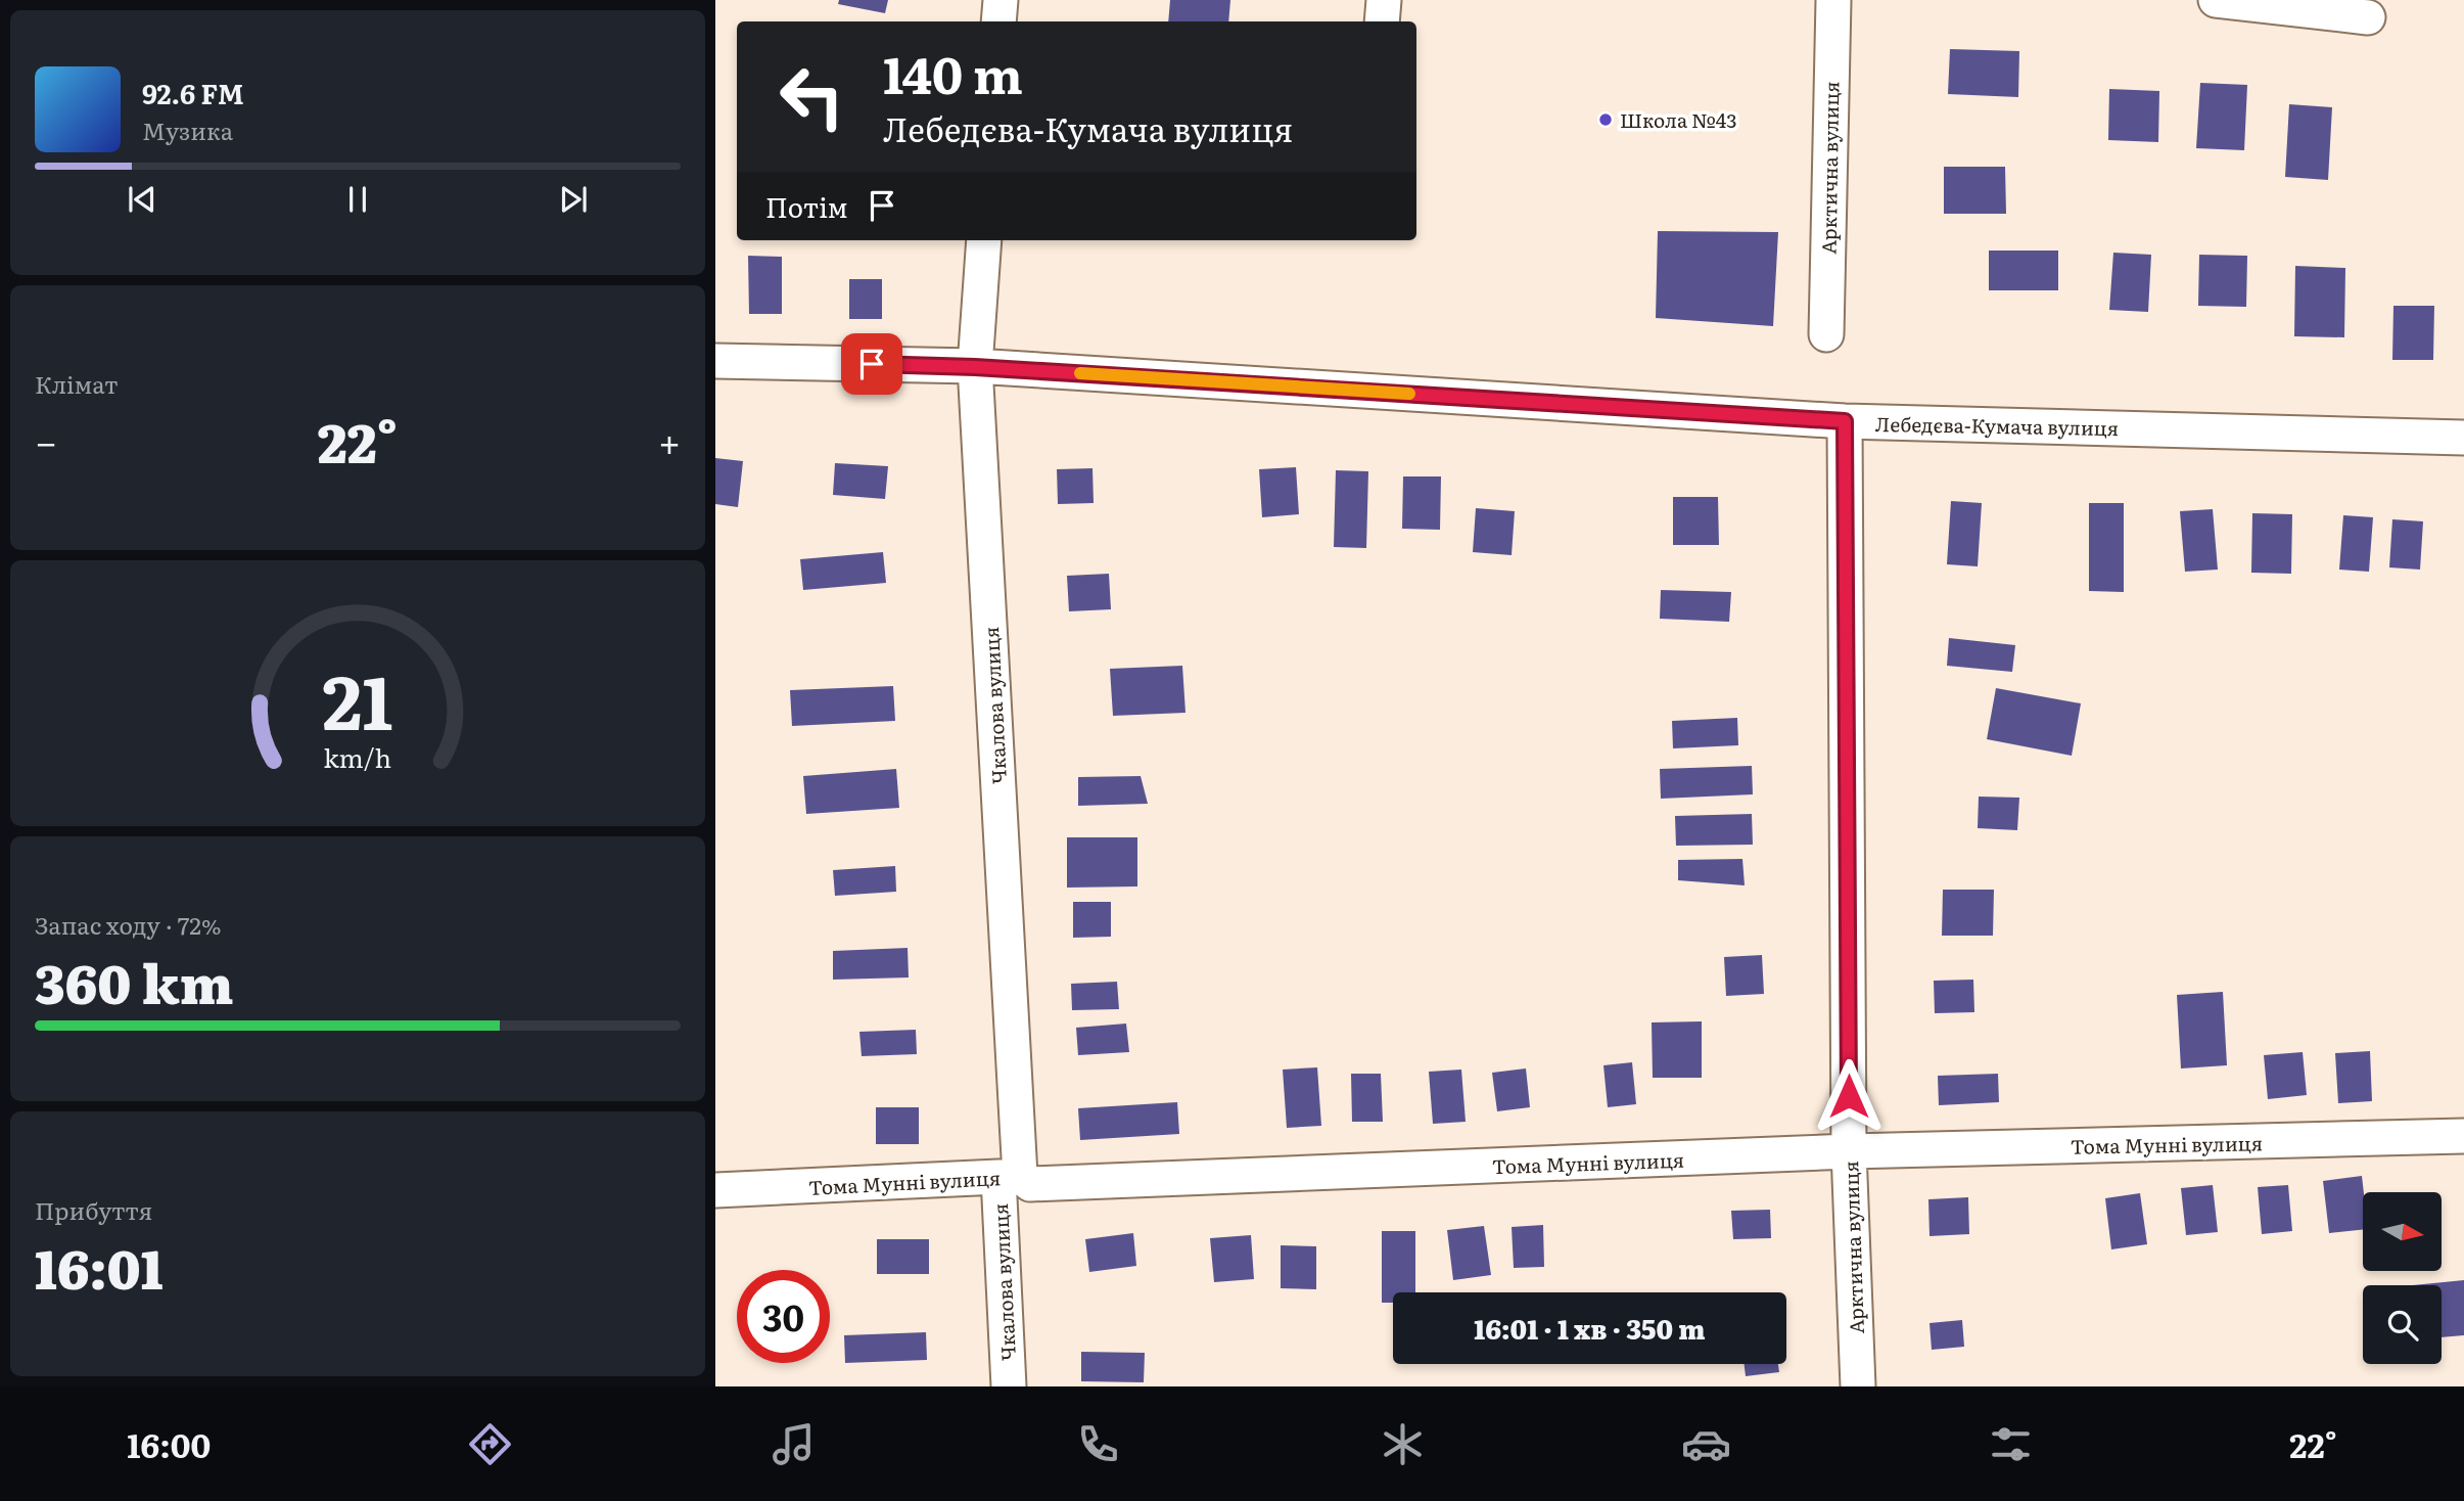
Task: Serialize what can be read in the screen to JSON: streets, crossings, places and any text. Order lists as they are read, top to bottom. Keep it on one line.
{"streets":{"street":["Арктична вулиця","Лебедєва-Кумача вулиця","Чкалова вулиця","Тома Мунні вулиця"]},"crossings":[["Арктична вулиця","Лебедєва-Кумача вулиця"],["Арктична вулиця","Тома Мунні вулиця"],["Лебедєва-Кумача вулиця","Чкалова вулиця"],["Чкалова вулиця","Тома Мунні вулиця"]],"places":["Школа №43"],"north":"right","page":{"turn":["140 m","Лебедєва-Кумача вулиця"],"song":["92.6 FM","Музика"],"then":"Потім","tile":["Клімат",["Запас ходу · 72%","360 km"],["Прибуття","16:01"]],"heat":["−","22°","+"],"limit":"30","trip":"16:01 · 1 хв · 350 m","tabs":["16:00","22°"],"gauge":["21","km/h"]}}
